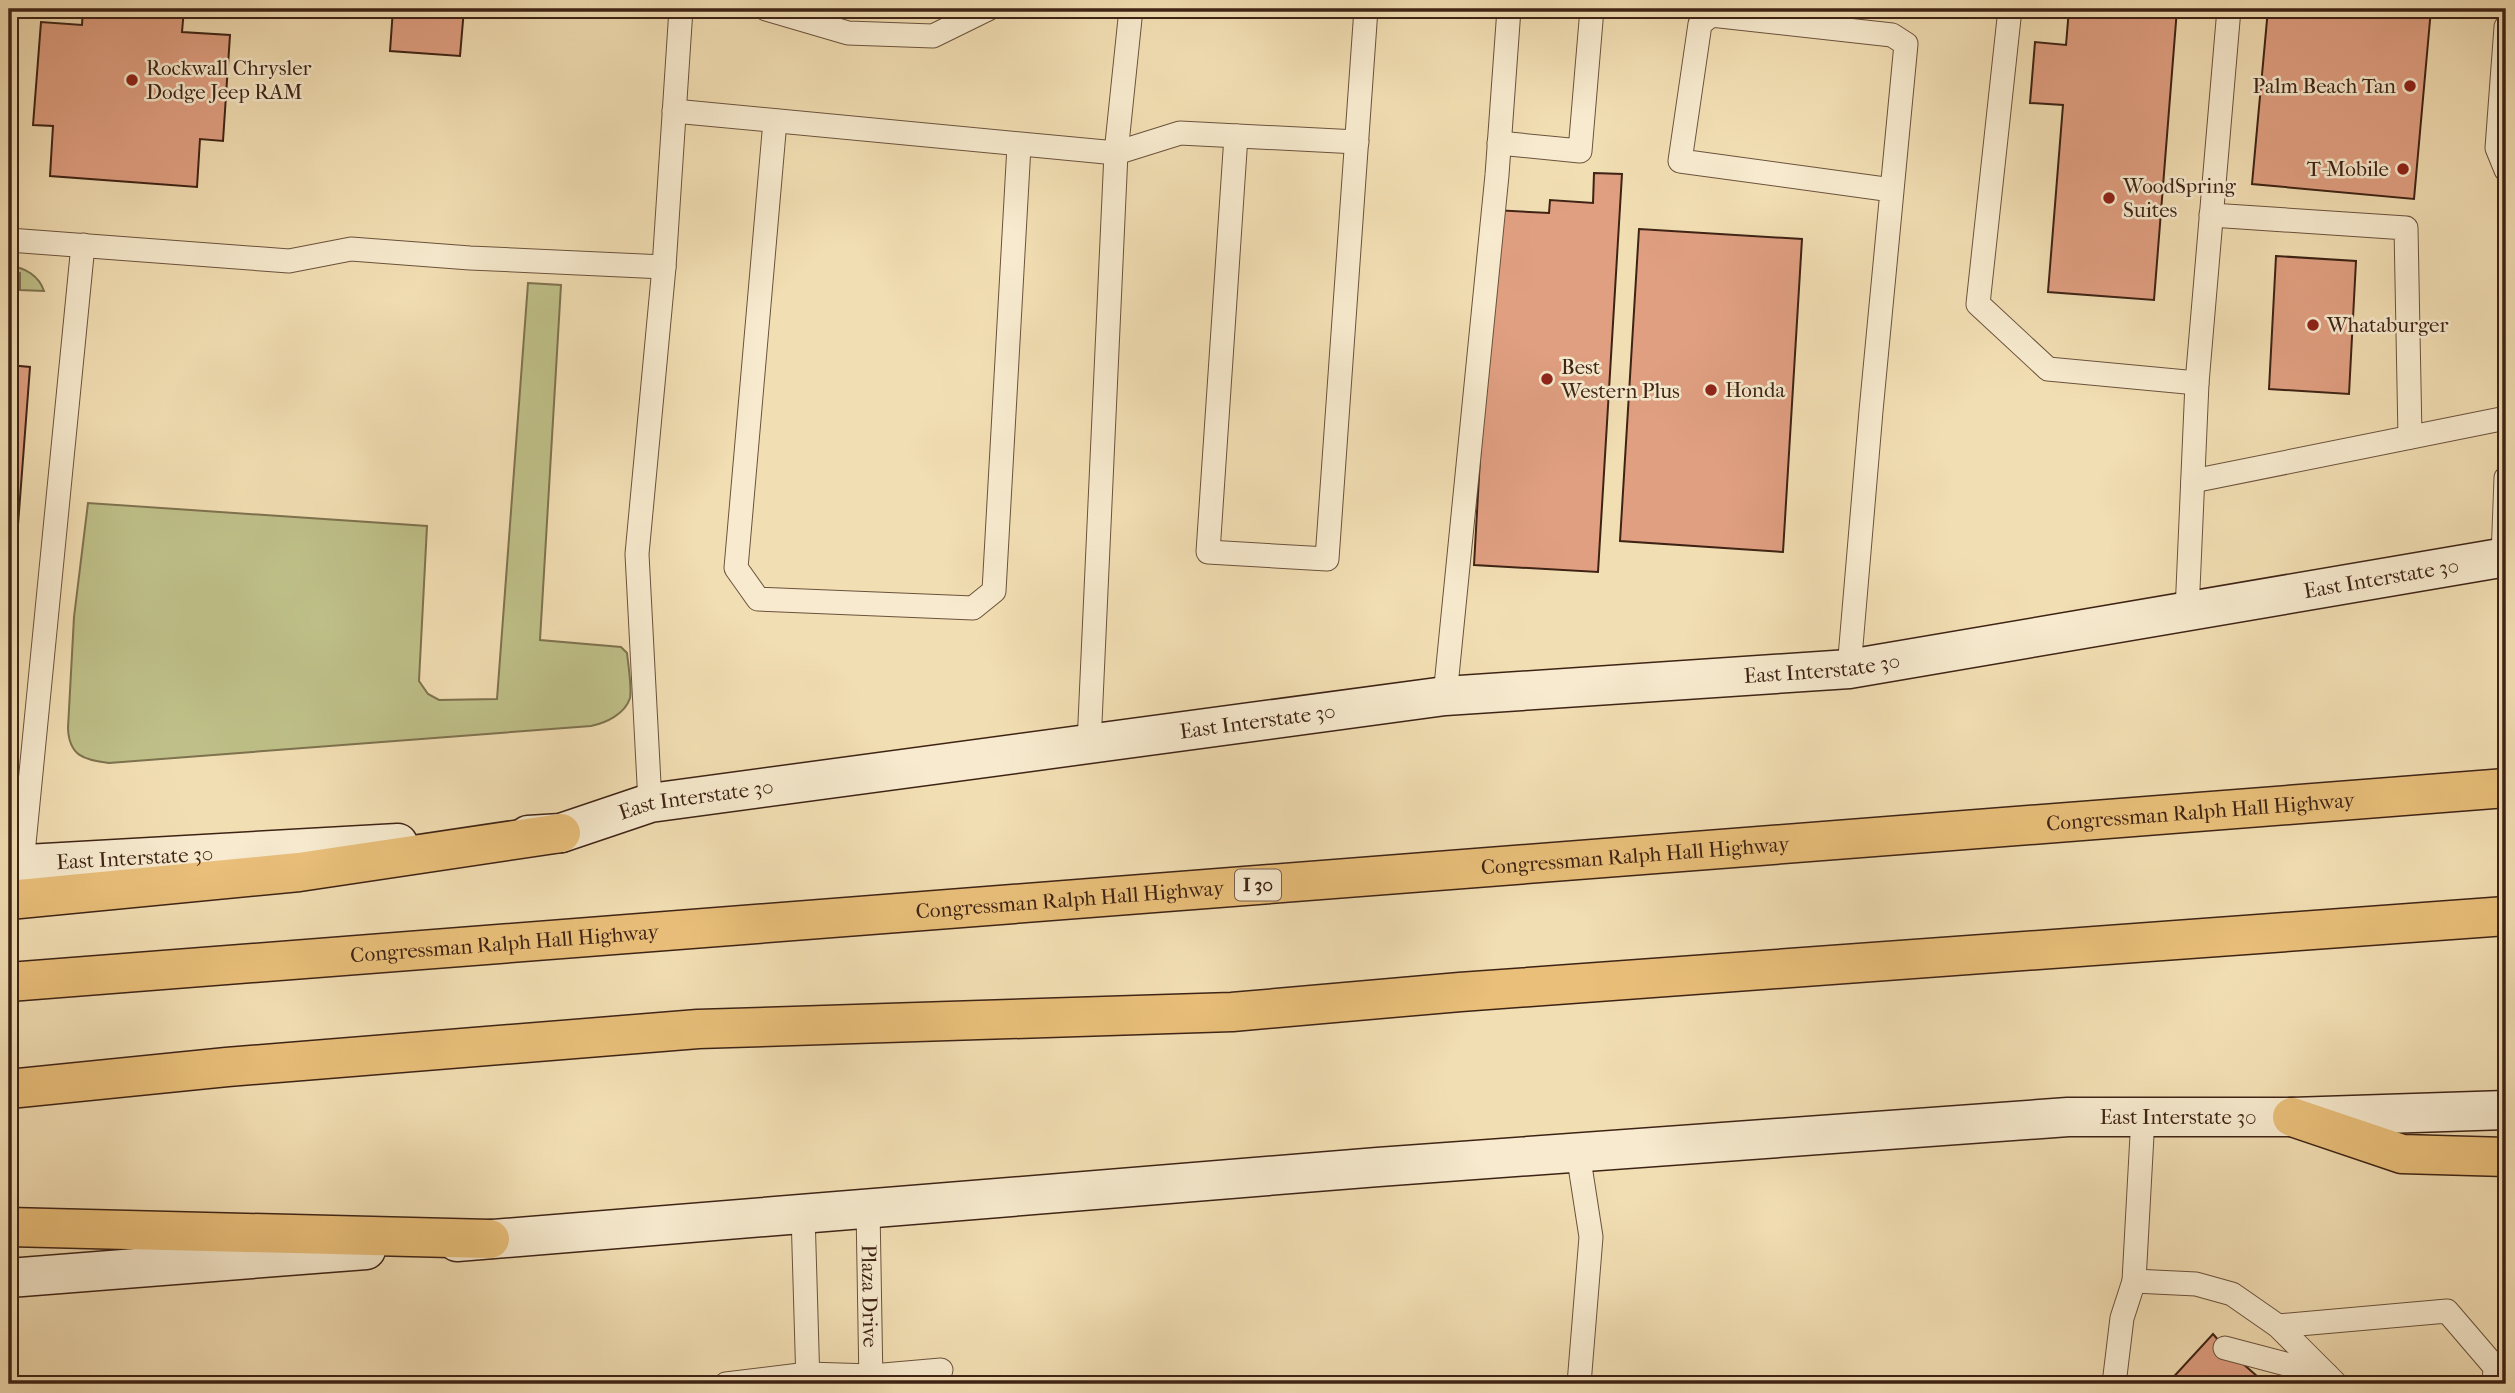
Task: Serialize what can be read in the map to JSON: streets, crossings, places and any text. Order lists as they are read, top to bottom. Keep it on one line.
{"streets":{"main road":["East Interstate 30","Congressman Ralph Hall Highway","I 30"],"lane":["Plaza Drive"]},"crossings":[["East Interstate 30","Plaza Drive"]],"places":["Rockwall Chrysler Dodge Jeep RAM","Palm Beach Tan","T-Mobile","WoodSpring Suites","Whataburger","Best Western Plus","Honda"]}
